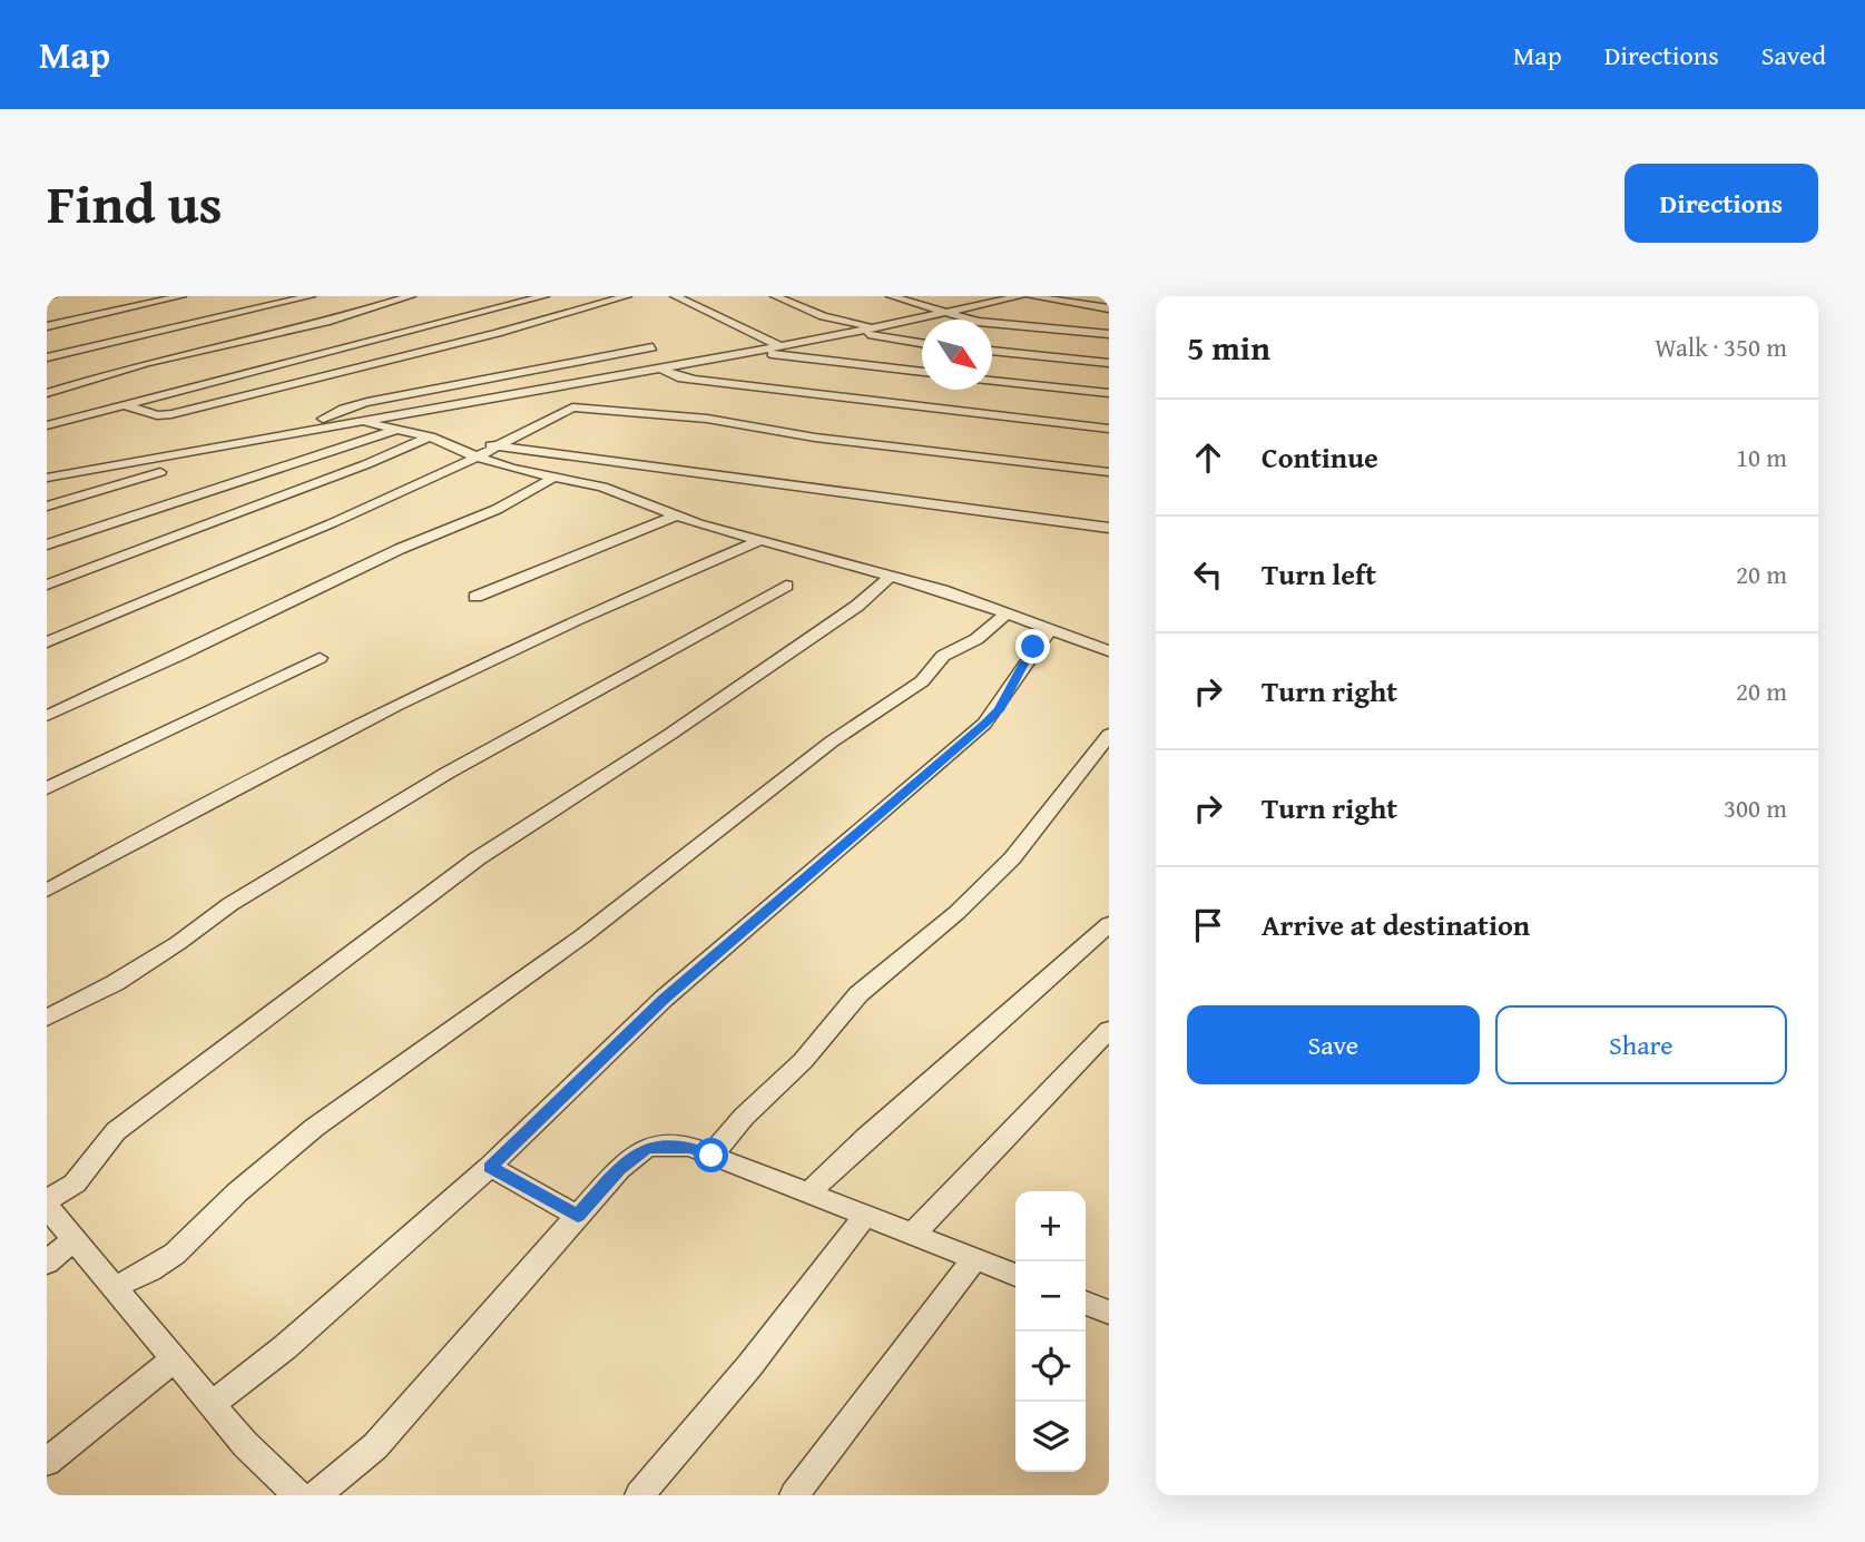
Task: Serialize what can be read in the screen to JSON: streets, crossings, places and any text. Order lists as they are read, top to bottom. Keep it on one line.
{"north":"bottom right","page":{"header":"Map","nav":["Map","Directions","Saved"],"title":"Find us","buttons":["Directions",["Save","Share"]],"heading":["5 min","Walk · 350 m"],"list":[["Continue","10 m"],["Turn left","20 m"],["Turn right","20 m"],["Turn right","300 m"],"Arrive at destination"],"map_buttons":["+","−"]}}
